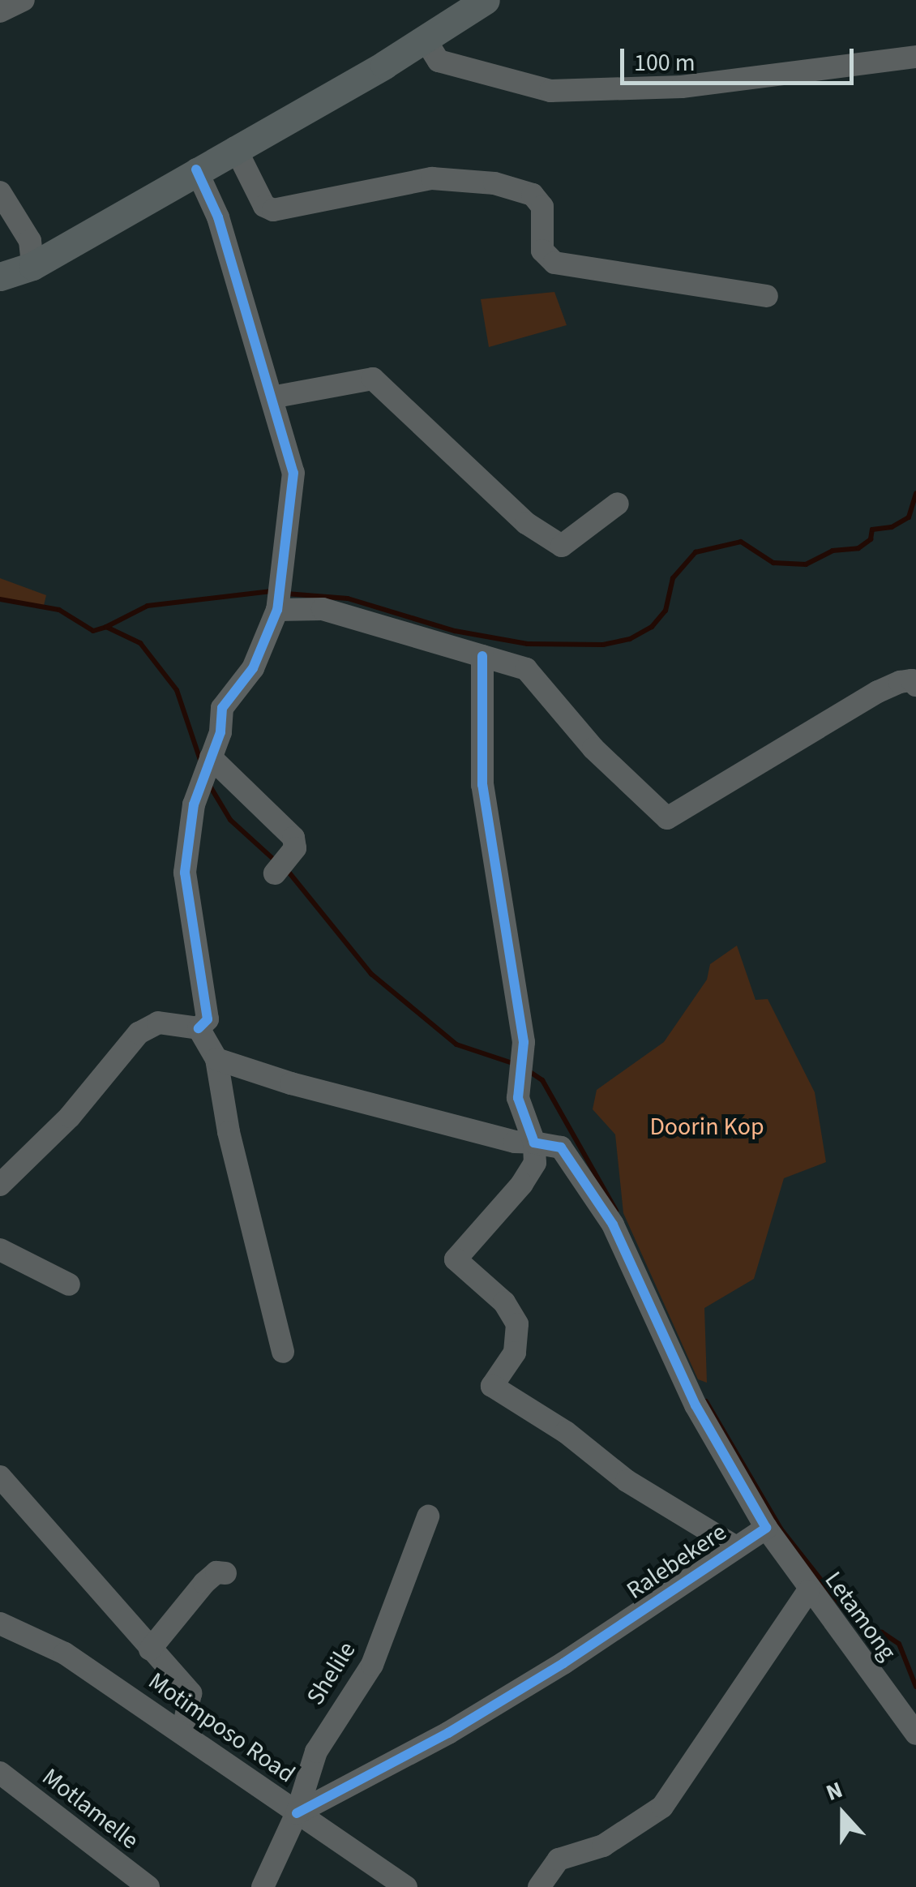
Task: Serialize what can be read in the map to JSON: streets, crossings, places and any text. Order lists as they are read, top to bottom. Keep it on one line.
{"streets":{"street":["Ralebekere","Letamong","Shelile","Motimposo Road","Motlamelle"]},"crossings":[["Ralebekere","Letamong"],["Ralebekere","Shelile"],["Ralebekere","Motimposo Road"],["Shelile","Motimposo Road"]],"parks":["Doorin Kop"],"scale_bar":"100 m","north":"top"}
